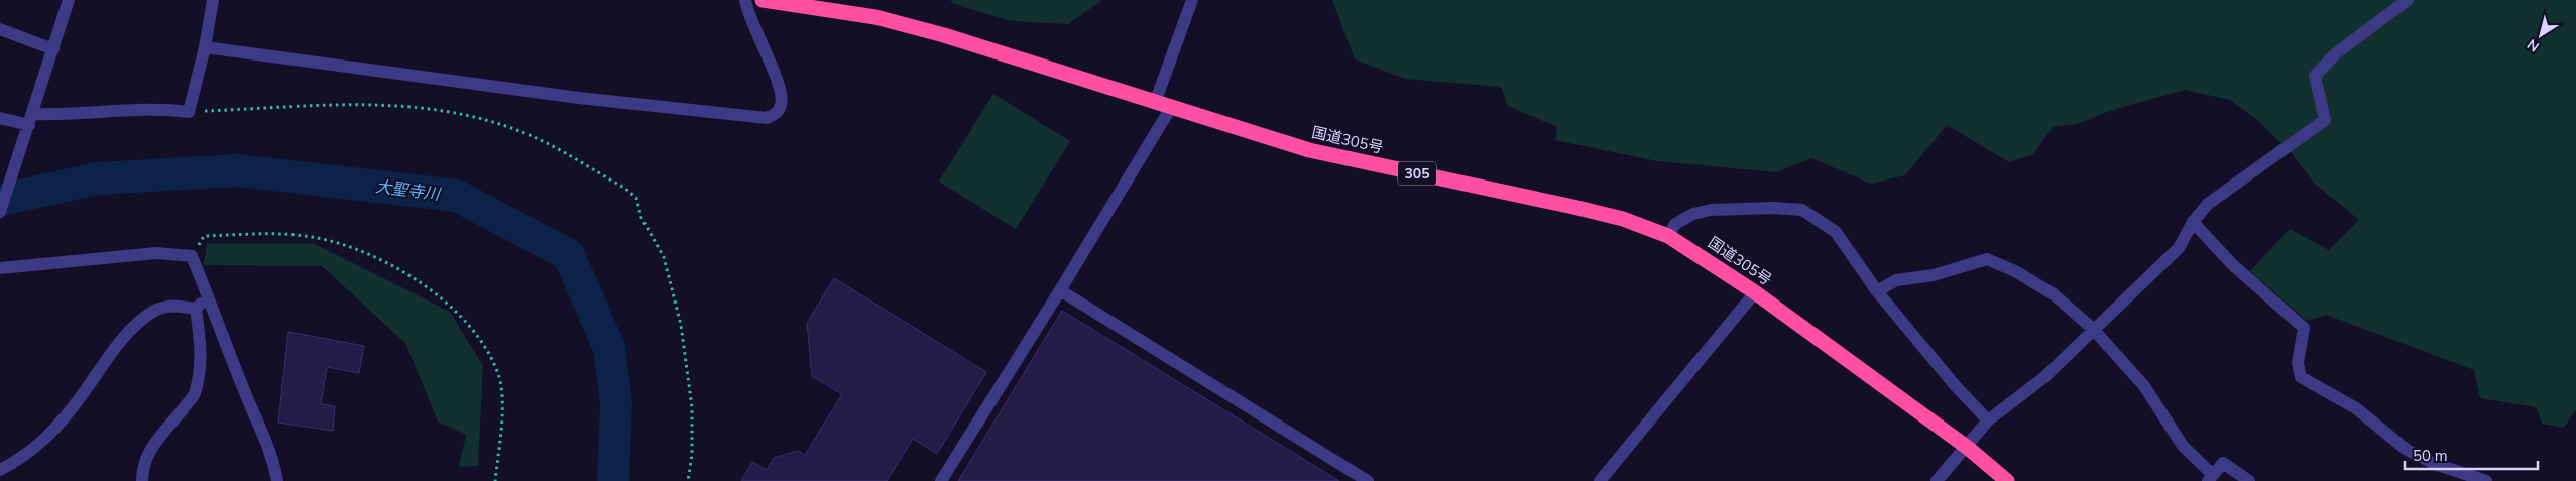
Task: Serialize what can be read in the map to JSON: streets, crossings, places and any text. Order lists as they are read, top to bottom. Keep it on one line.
{"streets":{"highway":["国道305号","305"]},"water":["大聖寺川"],"scale_bar":"50 m","north":"bottom left"}
